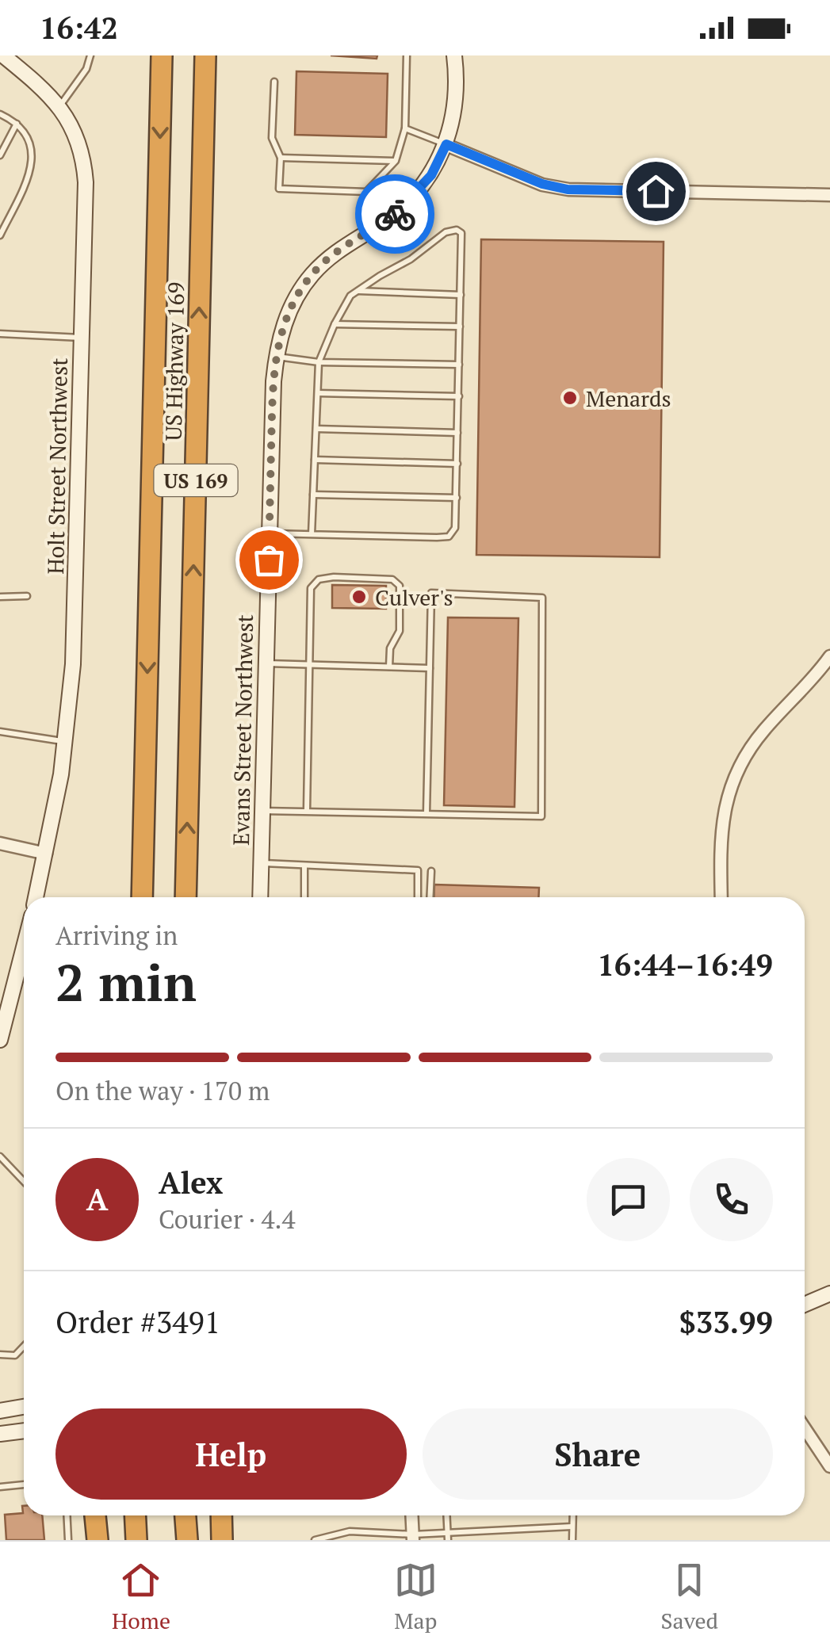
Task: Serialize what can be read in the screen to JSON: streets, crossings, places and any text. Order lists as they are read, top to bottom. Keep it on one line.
{"streets":{"highway":["US Highway 169","US 169"],"street":["Holt Street Northwest","Evans Street Northwest"]},"places":["Menards","Culver's"],"page":{"status":"16:42","heading":["2 min","Arriving in","16:44–16:49"],"panel":["Alex","Courier · 4.4","Order #3491","$33.99"],"bar":"On the way · 170 m","round":"A","buttons":["Help","Share"],"tabs":["Home","Map","Saved"]}}
